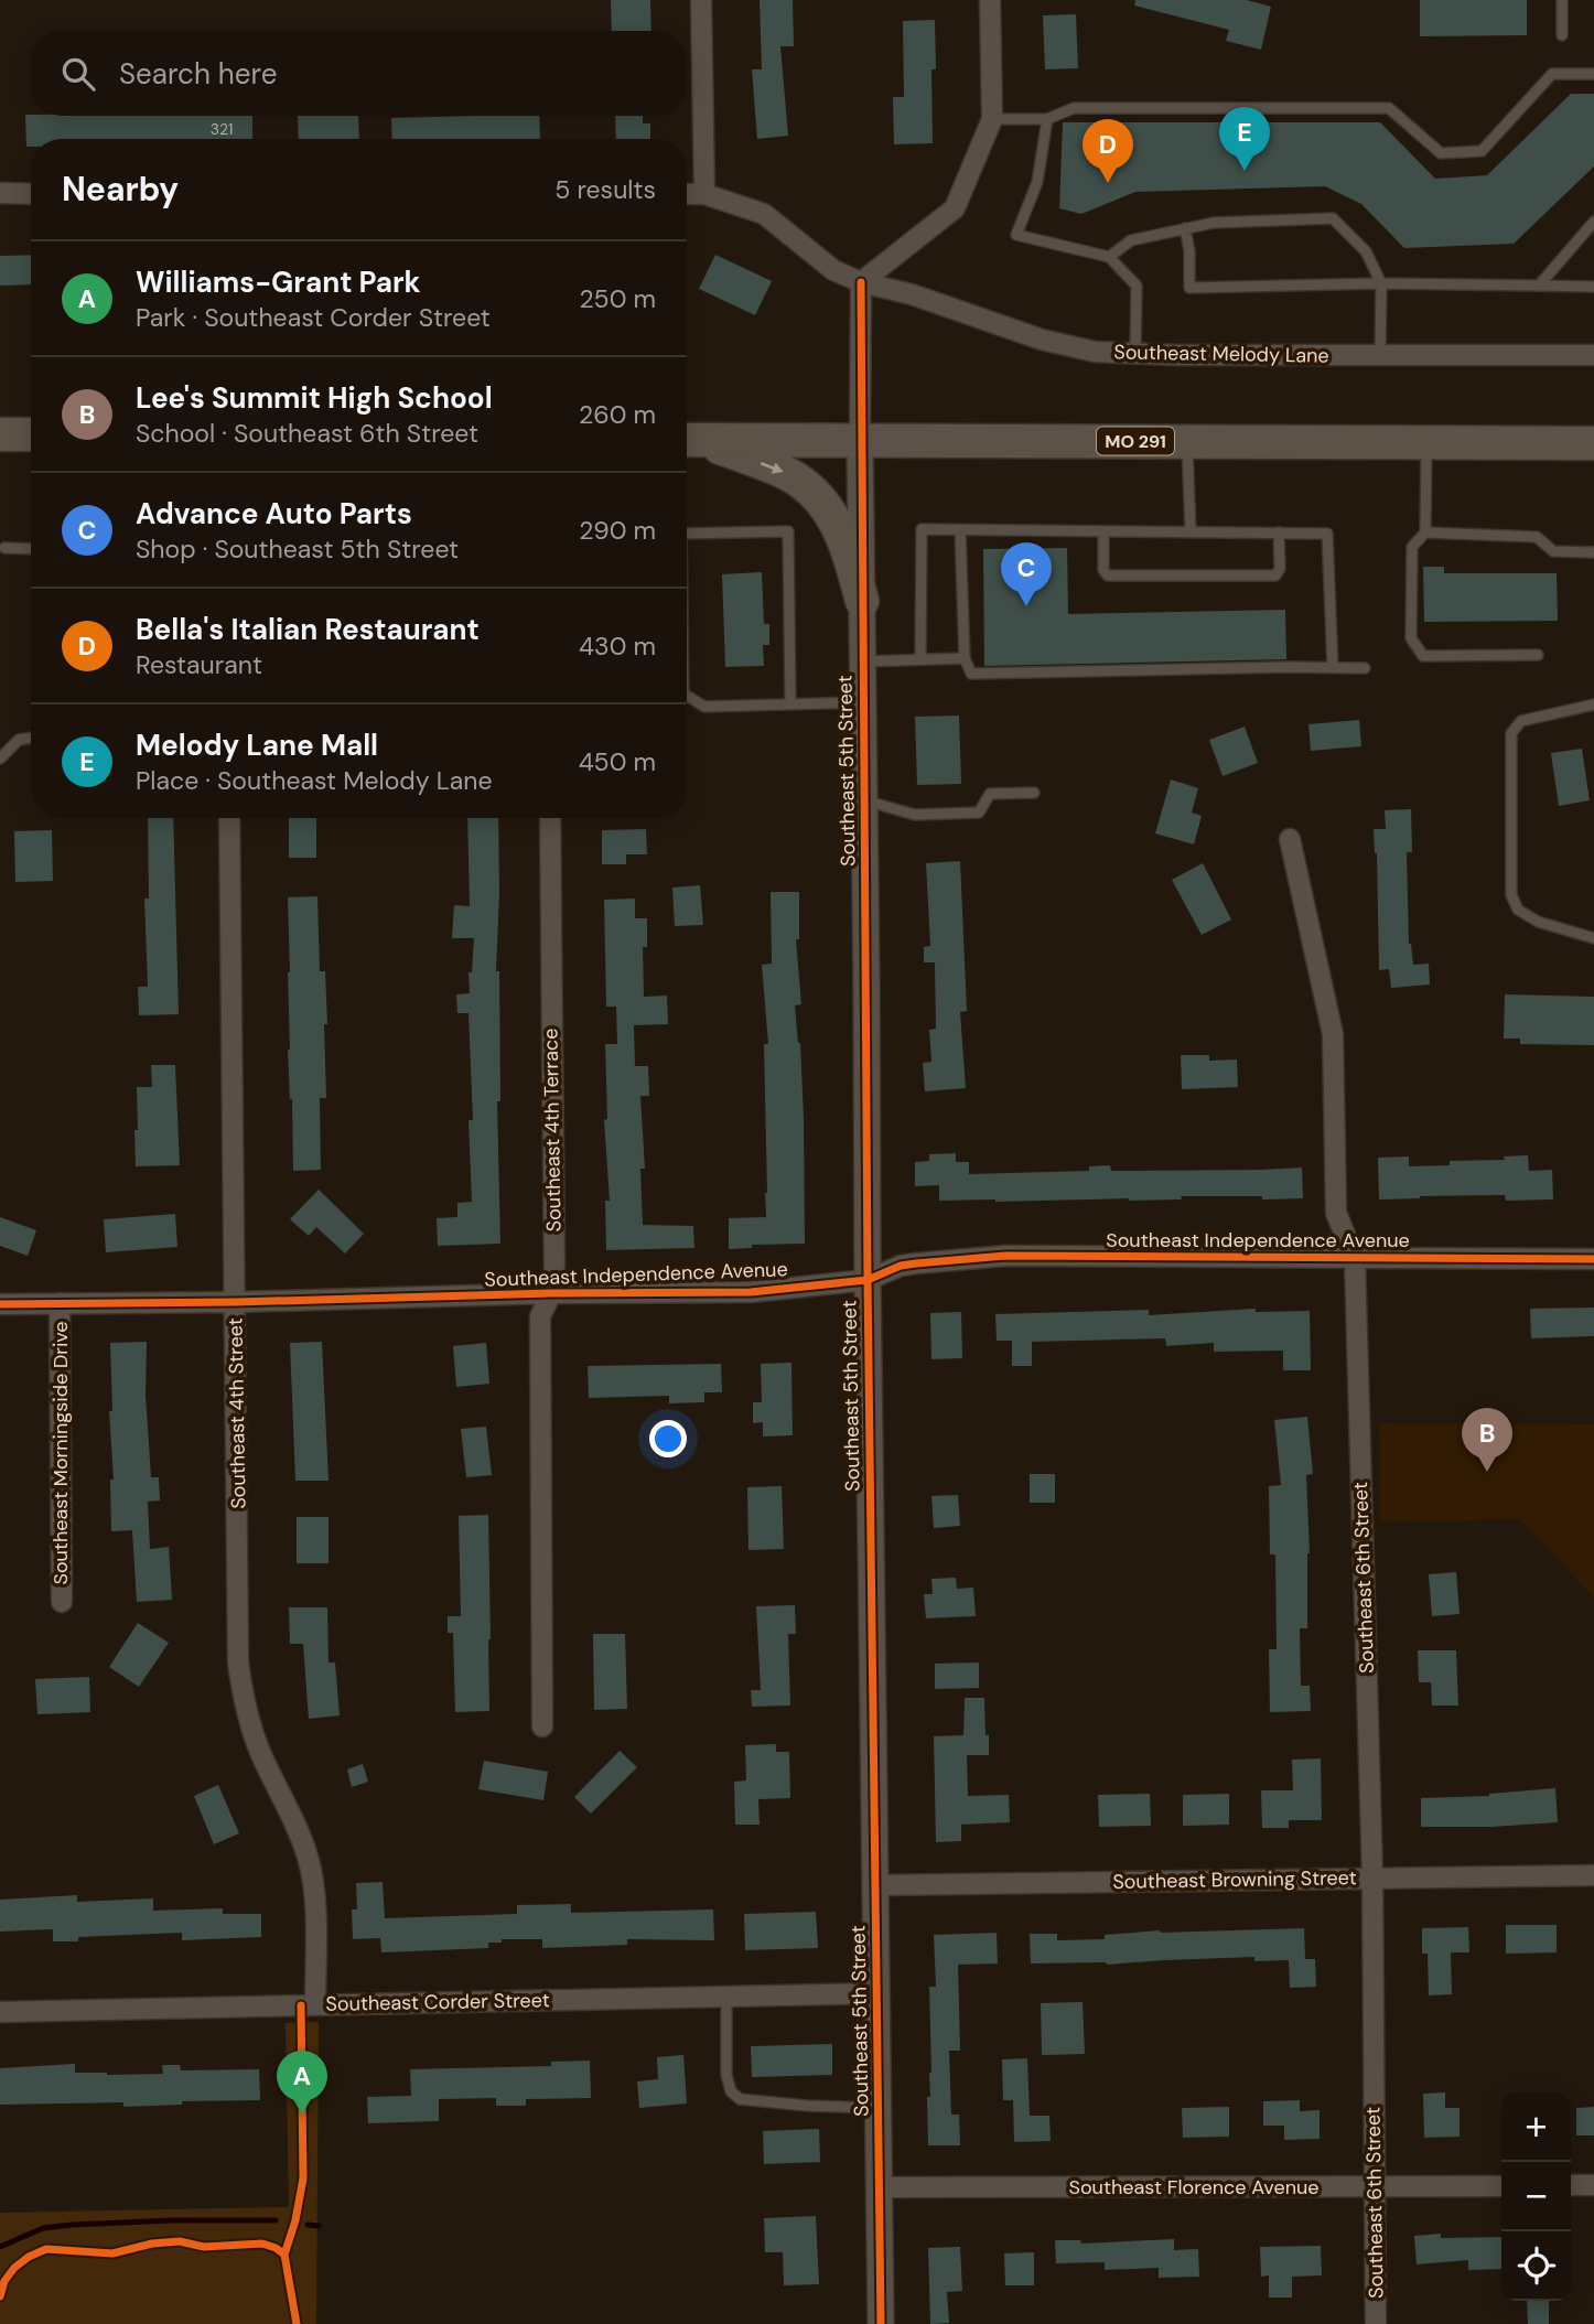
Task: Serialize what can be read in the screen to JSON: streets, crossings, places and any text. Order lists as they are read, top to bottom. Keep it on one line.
{"streets":{"main road":["MO 291"],"street":["Southeast Melody Lane","Southeast 5th Street","Southeast 4th Terrace","Southeast Independence Avenue","Southeast 4th Street","Southeast Morningside Drive","Southeast 6th Street","Southeast Browning Street","Southeast Corder Street","Southeast Florence Avenue"]},"crossings":[["Southeast Melody Lane","Southeast 5th Street"],["MO 291","Southeast 5th Street"],["Southeast 5th Street","Southeast Independence Avenue"],["Southeast 5th Street","Southeast Browning Street"],["Southeast 5th Street","Southeast Corder Street"],["Southeast 5th Street","Southeast Florence Avenue"],["Southeast 4th Terrace","Southeast Independence Avenue"],["Southeast Independence Avenue","Southeast 4th Street"],["Southeast Independence Avenue","Southeast Morningside Drive"],["Southeast Independence Avenue","Southeast 6th Street"],["Southeast 4th Street","Southeast Corder Street"],["Southeast 6th Street","Southeast Browning Street"],["Southeast 6th Street","Southeast Florence Avenue"]],"house_numbers":["321"],"page":{"search":"Search here","pins":["E","D","C","B","A"],"heading":["Nearby","5 results"],"list":[{"mark":"A","name":"Williams-Grant Park","note":"Park · Southeast Corder Street","value":"250 m"},{"mark":"B","name":"Lee's Summit High School","note":"School · Southeast 6th Street","value":"260 m"},{"mark":"C","name":"Advance Auto Parts","note":"Shop · Southeast 5th Street","value":"290 m"},{"mark":"D","name":"Bella's Italian Restaurant","note":"Restaurant","value":"430 m"},{"mark":"E","name":"Melody Lane Mall","note":"Place · Southeast Melody Lane","value":"450 m"}],"map_buttons":["+","−"]}}
